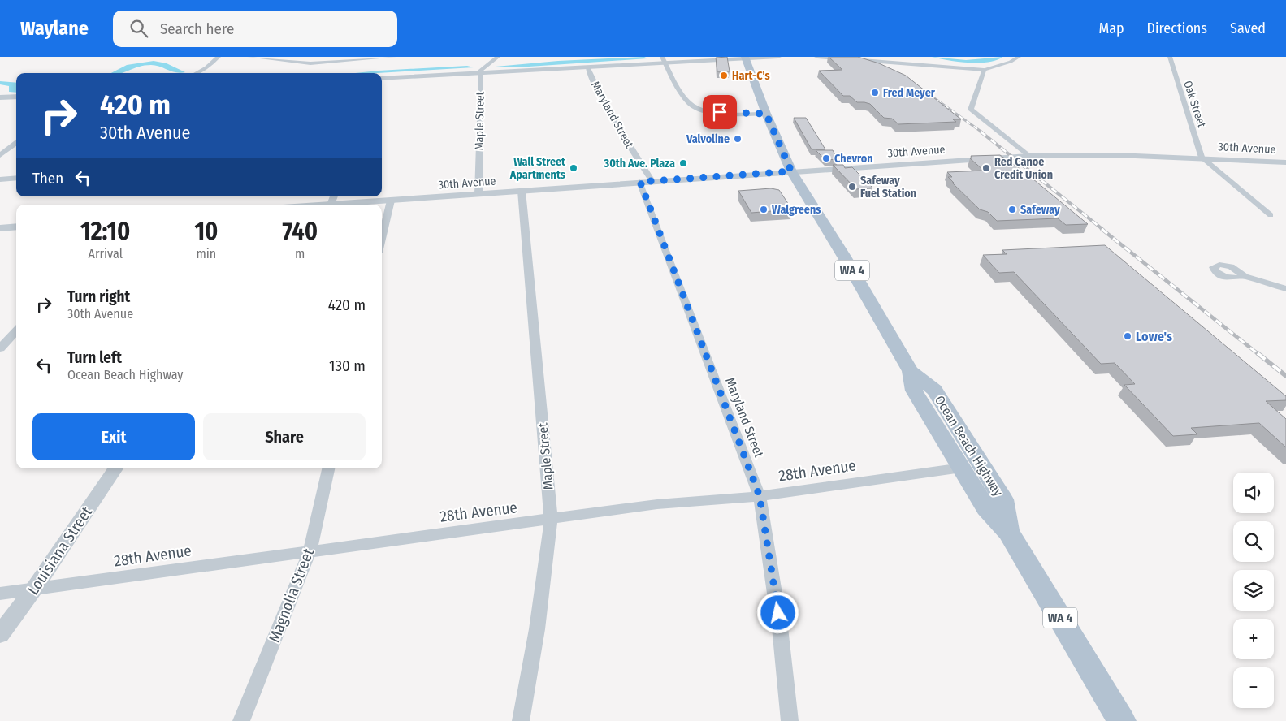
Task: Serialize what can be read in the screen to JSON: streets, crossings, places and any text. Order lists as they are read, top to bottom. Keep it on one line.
{"streets":{"main road":["WA 4","Ocean Beach Highway"],"street":["Oak Street","Maryland Street","Maple Street","30th Avenue","28th Avenue","Louisiana Street","Magnolia Street"]},"crossings":[["Oak Street","30th Avenue"],["Maryland Street","30th Avenue"],["Maryland Street","28th Avenue"],["Maple Street","30th Avenue"],["Maple Street","28th Avenue"],["30th Avenue","Ocean Beach Highway"],["Ocean Beach Highway","28th Avenue"],["28th Avenue","Louisiana Street"],["28th Avenue","Magnolia Street"]],"places":["Hart-C's","Fred Meyer","Valvoline","Chevron","30th Ave. Plaza","Wall Street Apartments","Red Canoe Credit Union","Safeway Fuel Station","Walgreens","Safeway","Lowe's"],"page":{"header":"Waylane","search":"Search here","nav":["Map","Directions","Saved"],"turn":["420 m","30th Avenue"],"then":"Then","eta":["12:10","Arrival","10","min","740","m"],"list":[{"name":"Turn right","note":"30th Avenue","value":"420 m"},{"name":"Turn left","note":"Ocean Beach Highway","value":"130 m"}],"buttons":["Exit","Share"],"map_buttons":["+","−"]}}
